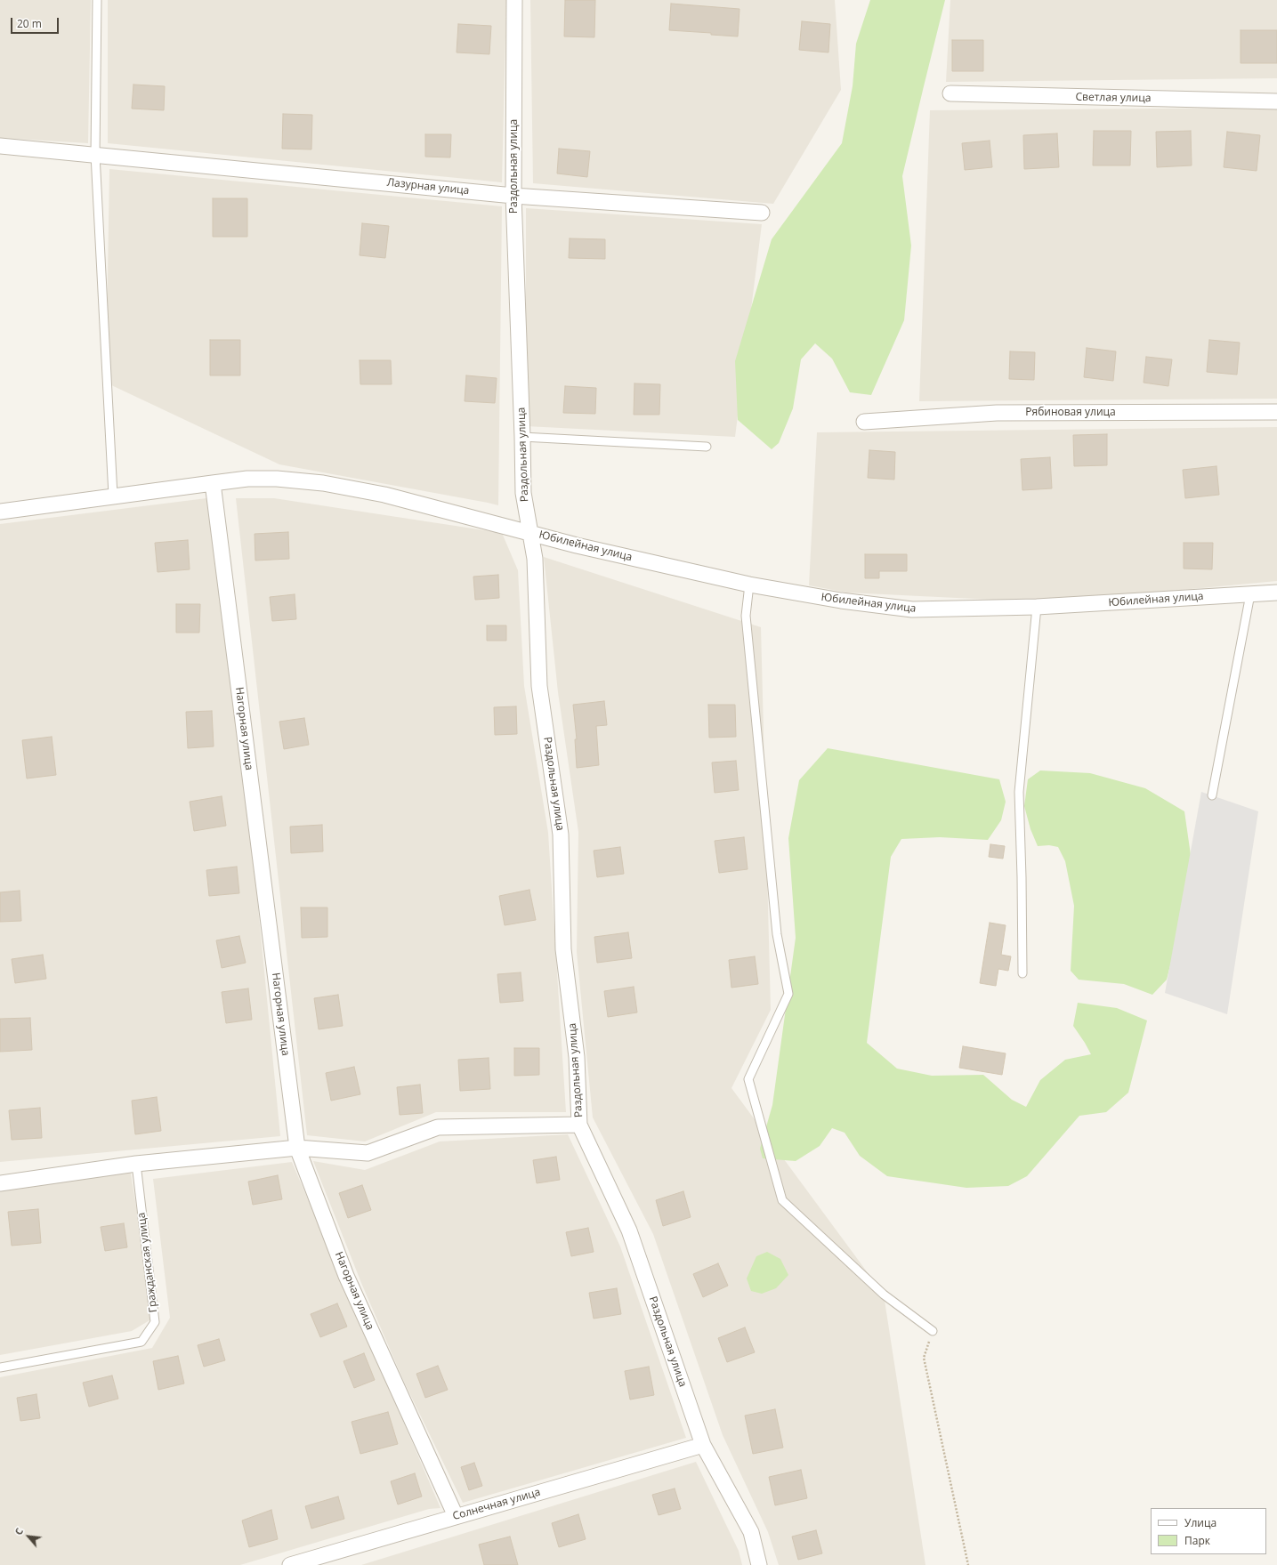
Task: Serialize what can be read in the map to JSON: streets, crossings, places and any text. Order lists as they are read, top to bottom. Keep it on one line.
{"streets":{"street":["Светлая улица","Раздольная улица","Лазурная улица","Рябиновая улица","Юбилейная улица","Нагорная улица","Солнечная улица"],"lane":["Гражданская улица"]},"crossings":[["Раздольная улица","Лазурная улица"],["Раздольная улица","Юбилейная улица"],["Раздольная улица","Солнечная улица"],["Юбилейная улица","Нагорная улица"],["Нагорная улица","Солнечная улица"]],"legend":["Улица","Парк"],"scale_bar":"20 m","north":"top left"}
